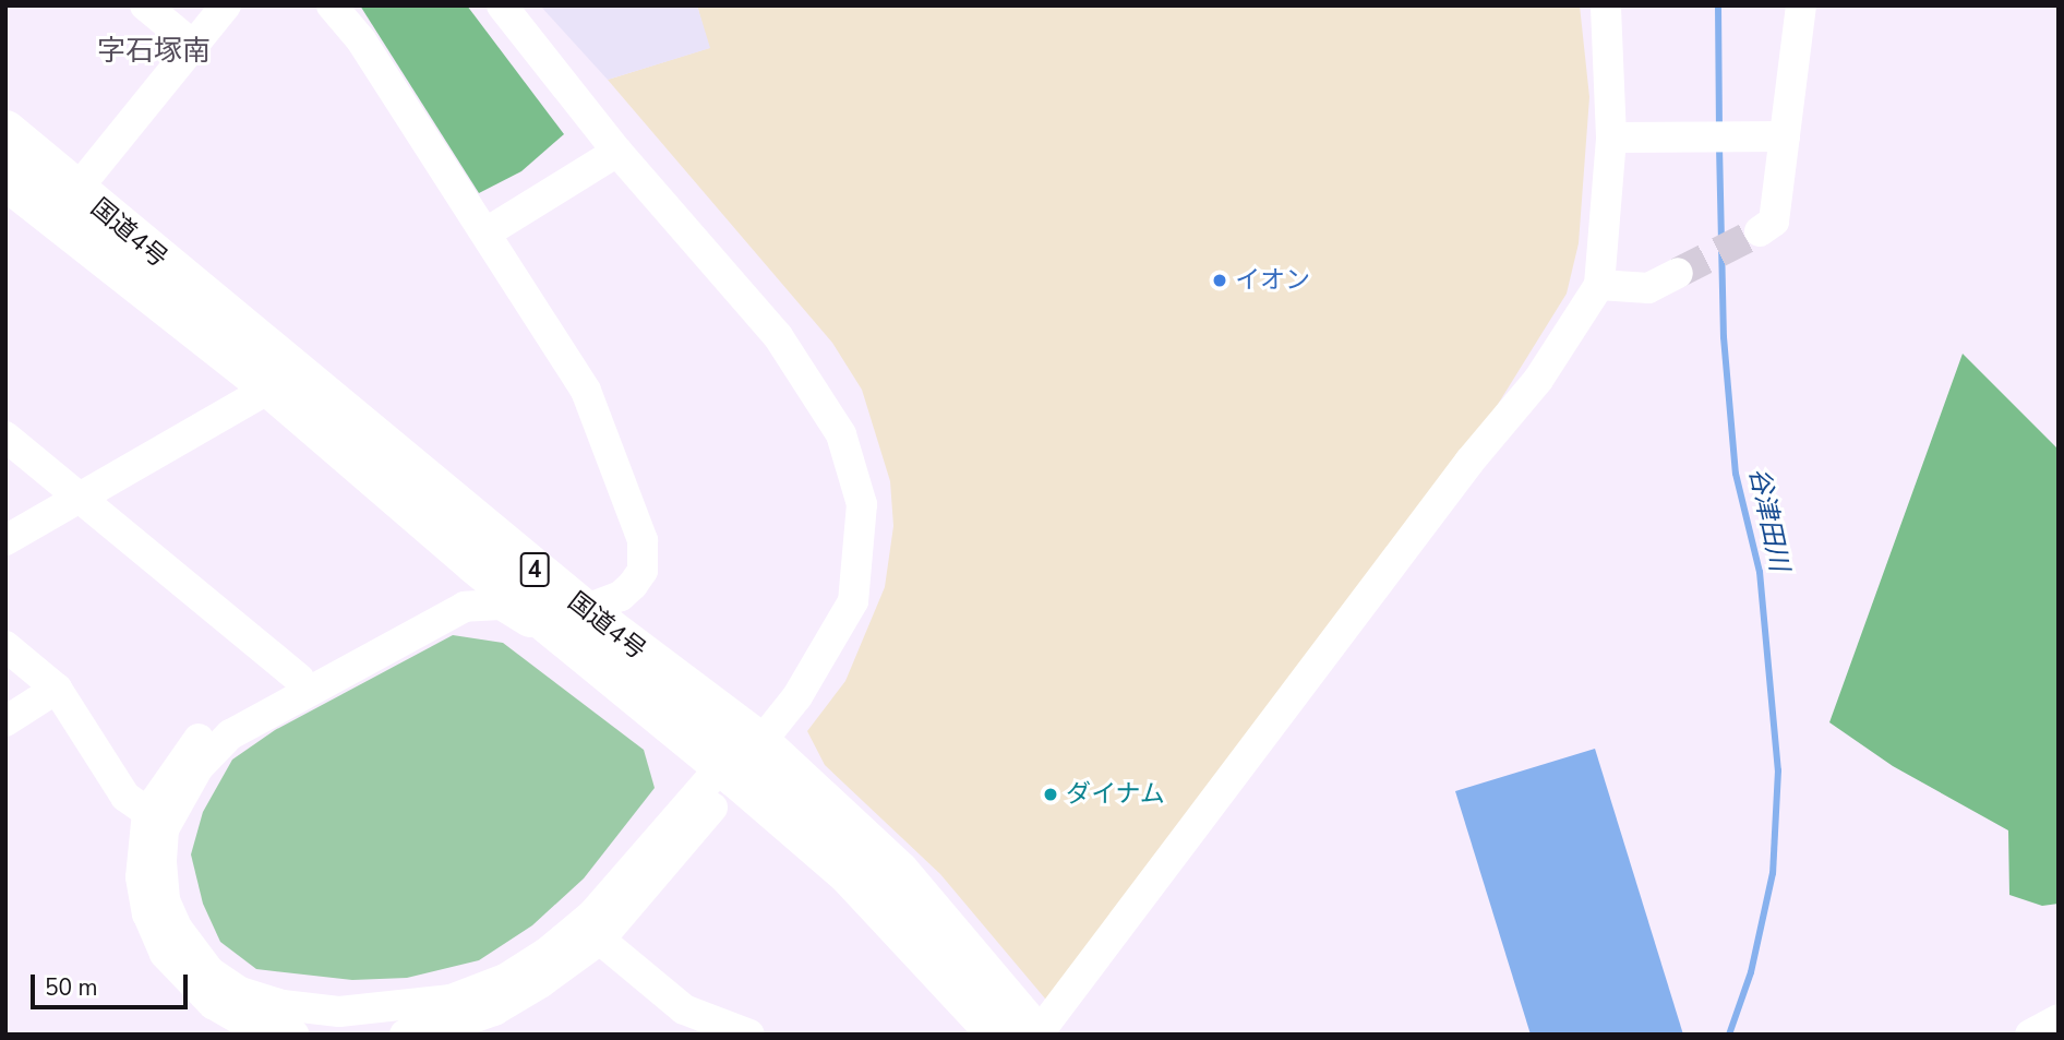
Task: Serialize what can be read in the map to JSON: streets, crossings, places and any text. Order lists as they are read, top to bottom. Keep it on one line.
{"streets":{"highway":["国道4号","4"]},"districts":["字石塚南"],"water":["谷津田川"],"places":["イオン","ダイナム"],"scale_bar":"50 m"}
